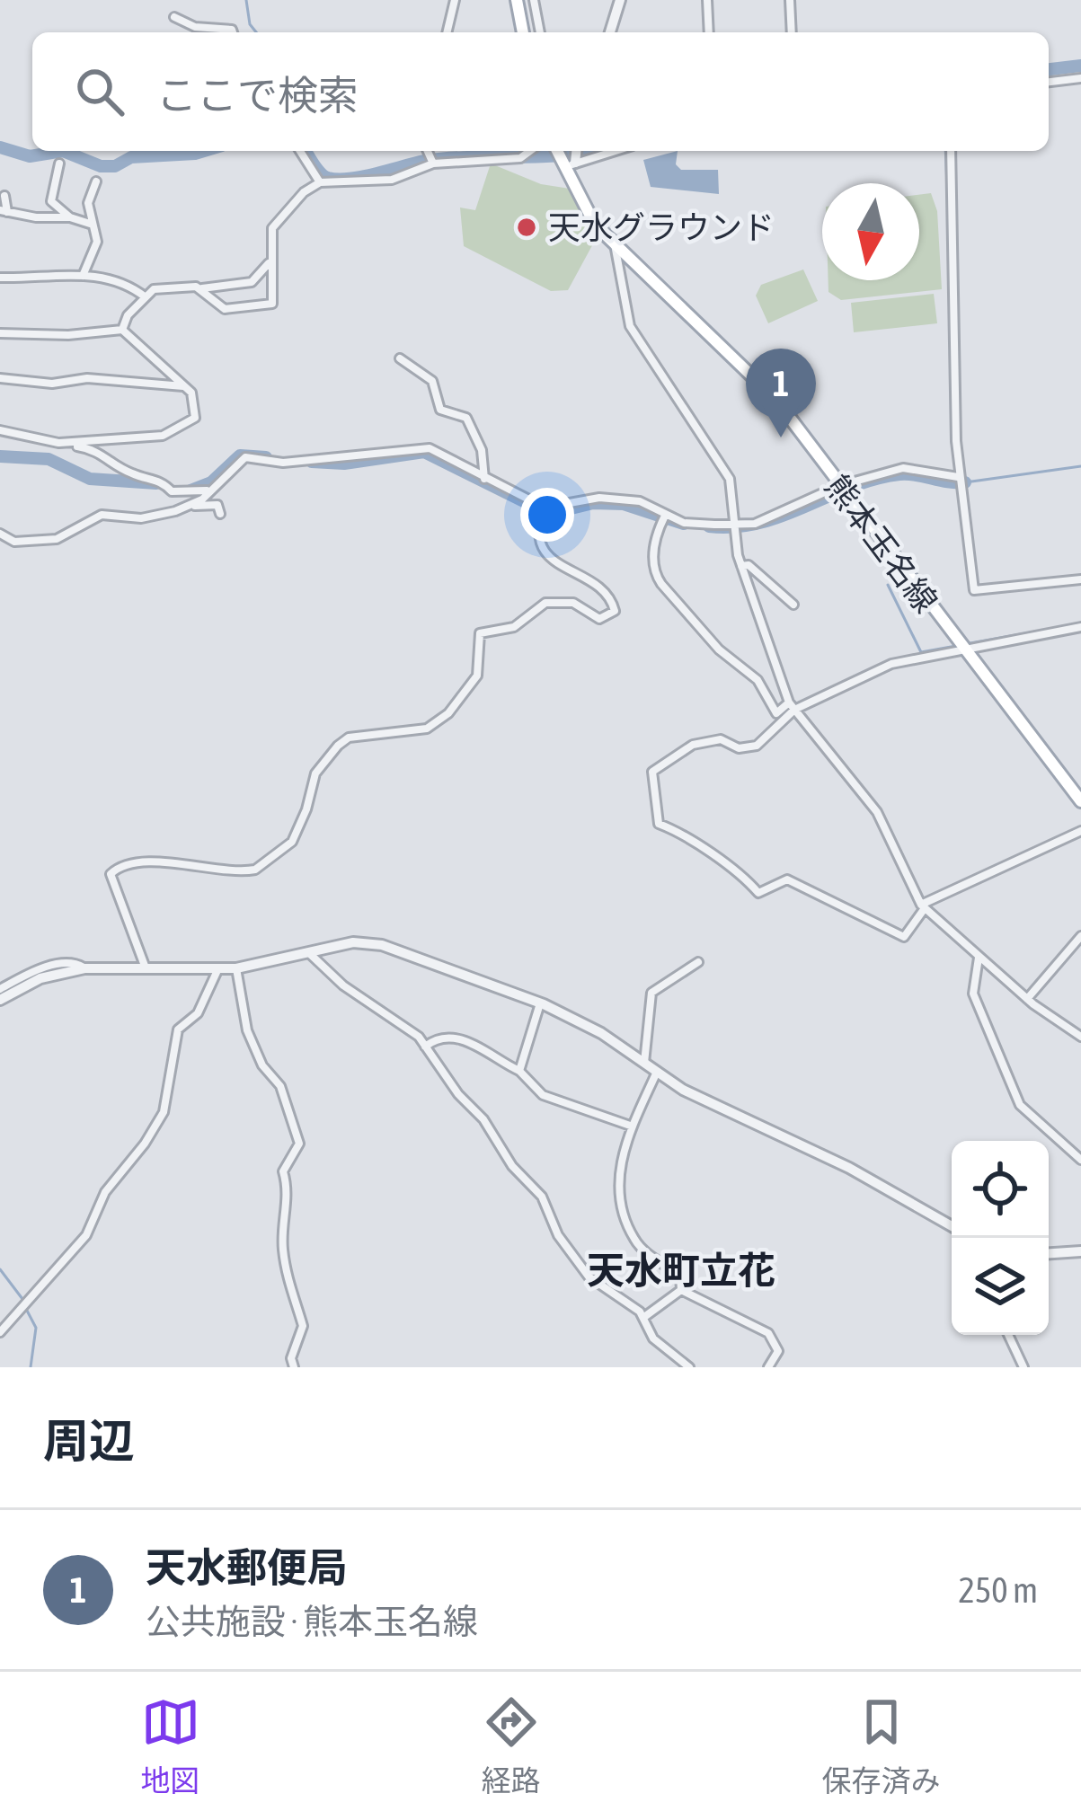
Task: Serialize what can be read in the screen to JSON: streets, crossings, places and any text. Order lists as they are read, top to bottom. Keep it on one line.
{"streets":{"main road":["熊本玉名線"]},"districts":["天水町立花"],"places":["天水グラウンド"],"north":"bottom","page":{"search":"ここで検索","pins":"1","heading":"周辺","list":[{"mark":"1","name":"天水郵便局","note":"公共施設 · 熊本玉名線","value":"250 m"}],"nav":["地図","経路","保存済み"]}}
